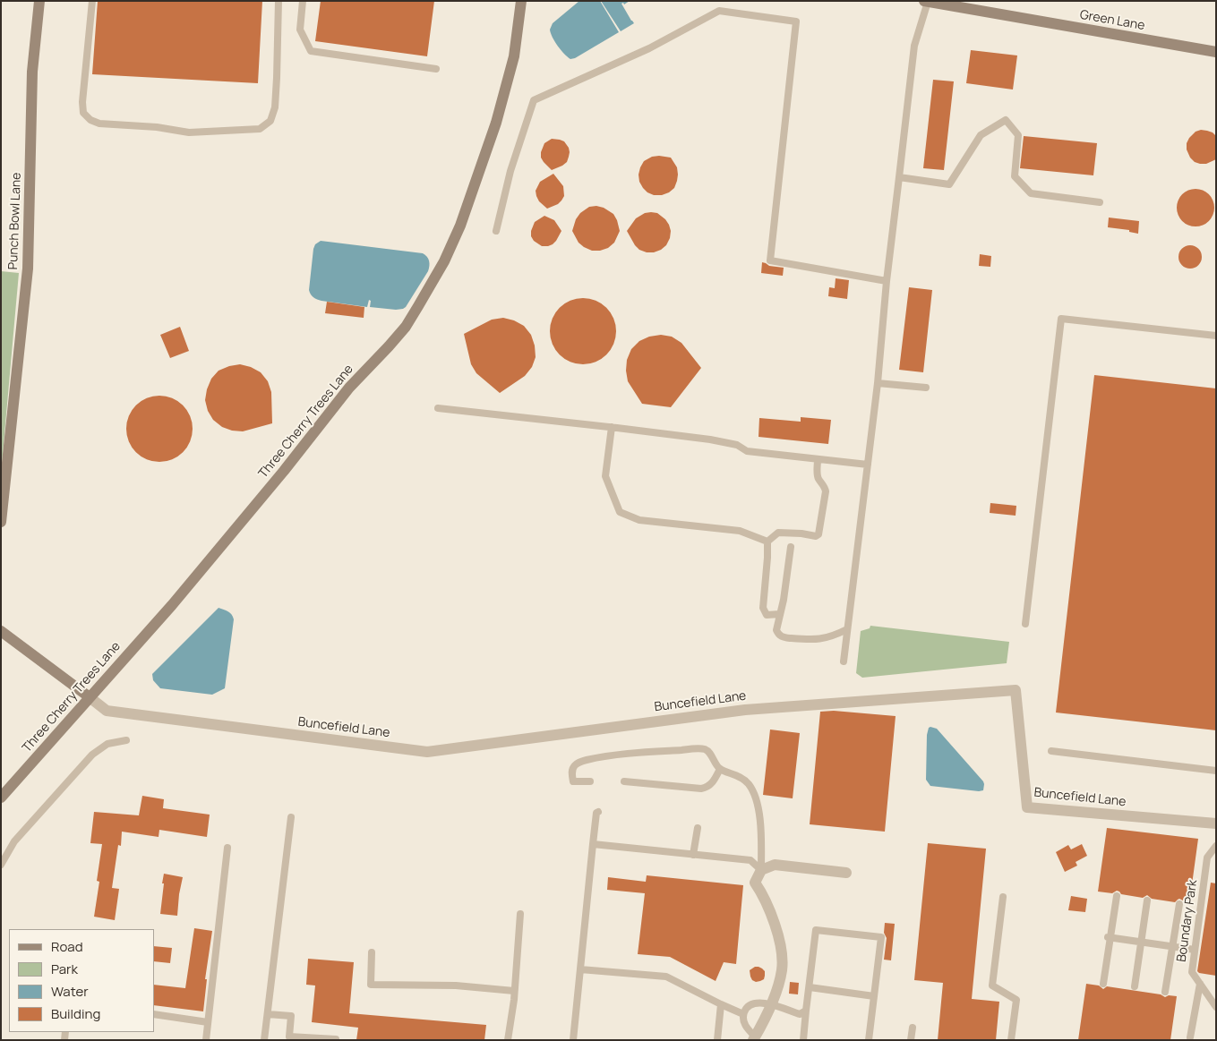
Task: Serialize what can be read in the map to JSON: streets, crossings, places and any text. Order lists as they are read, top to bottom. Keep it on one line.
{"streets":{"street":["Green Lane","Punch Bowl Lane","Three Cherry Trees Lane","Buncefield Lane"],"lane":["Boundary Park"]},"crossings":[["Three Cherry Trees Lane","Buncefield Lane"]],"legend":["Road","Park","Water","Building"]}
